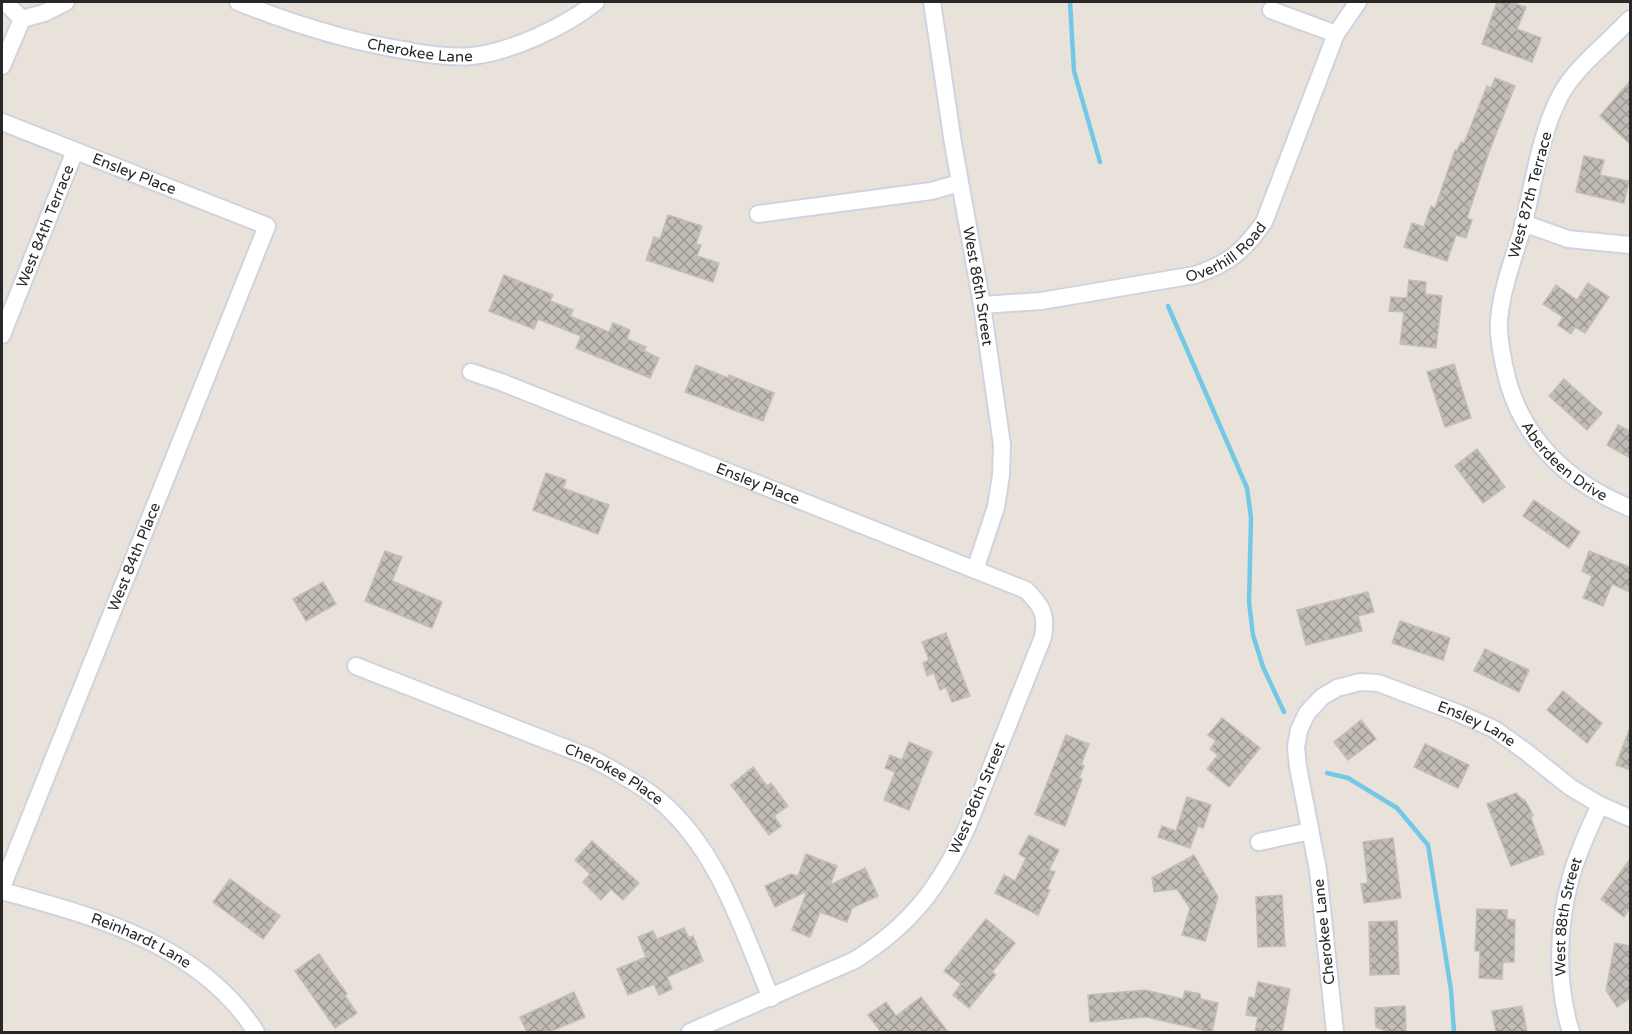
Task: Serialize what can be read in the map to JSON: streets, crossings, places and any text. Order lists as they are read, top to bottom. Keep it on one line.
{"streets":{"street":["Cherokee Lane","Ensley Place","West 87th Terrace","West 84th Terrace","Overhill Road","West 86th Street","Aberdeen Drive","West 84th Place","Ensley Lane","Cherokee Place","West 88th Street","Reinhardt Lane"]},"crossings":[["Cherokee Lane","Ensley Lane"],["Ensley Place","West 84th Terrace"],["Ensley Place","West 86th Street"],["Ensley Place","West 84th Place"],["West 87th Terrace","Aberdeen Drive"],["Overhill Road","West 86th Street"],["West 86th Street","Cherokee Place"],["West 84th Place","Reinhardt Lane"],["Ensley Lane","West 88th Street"]]}
